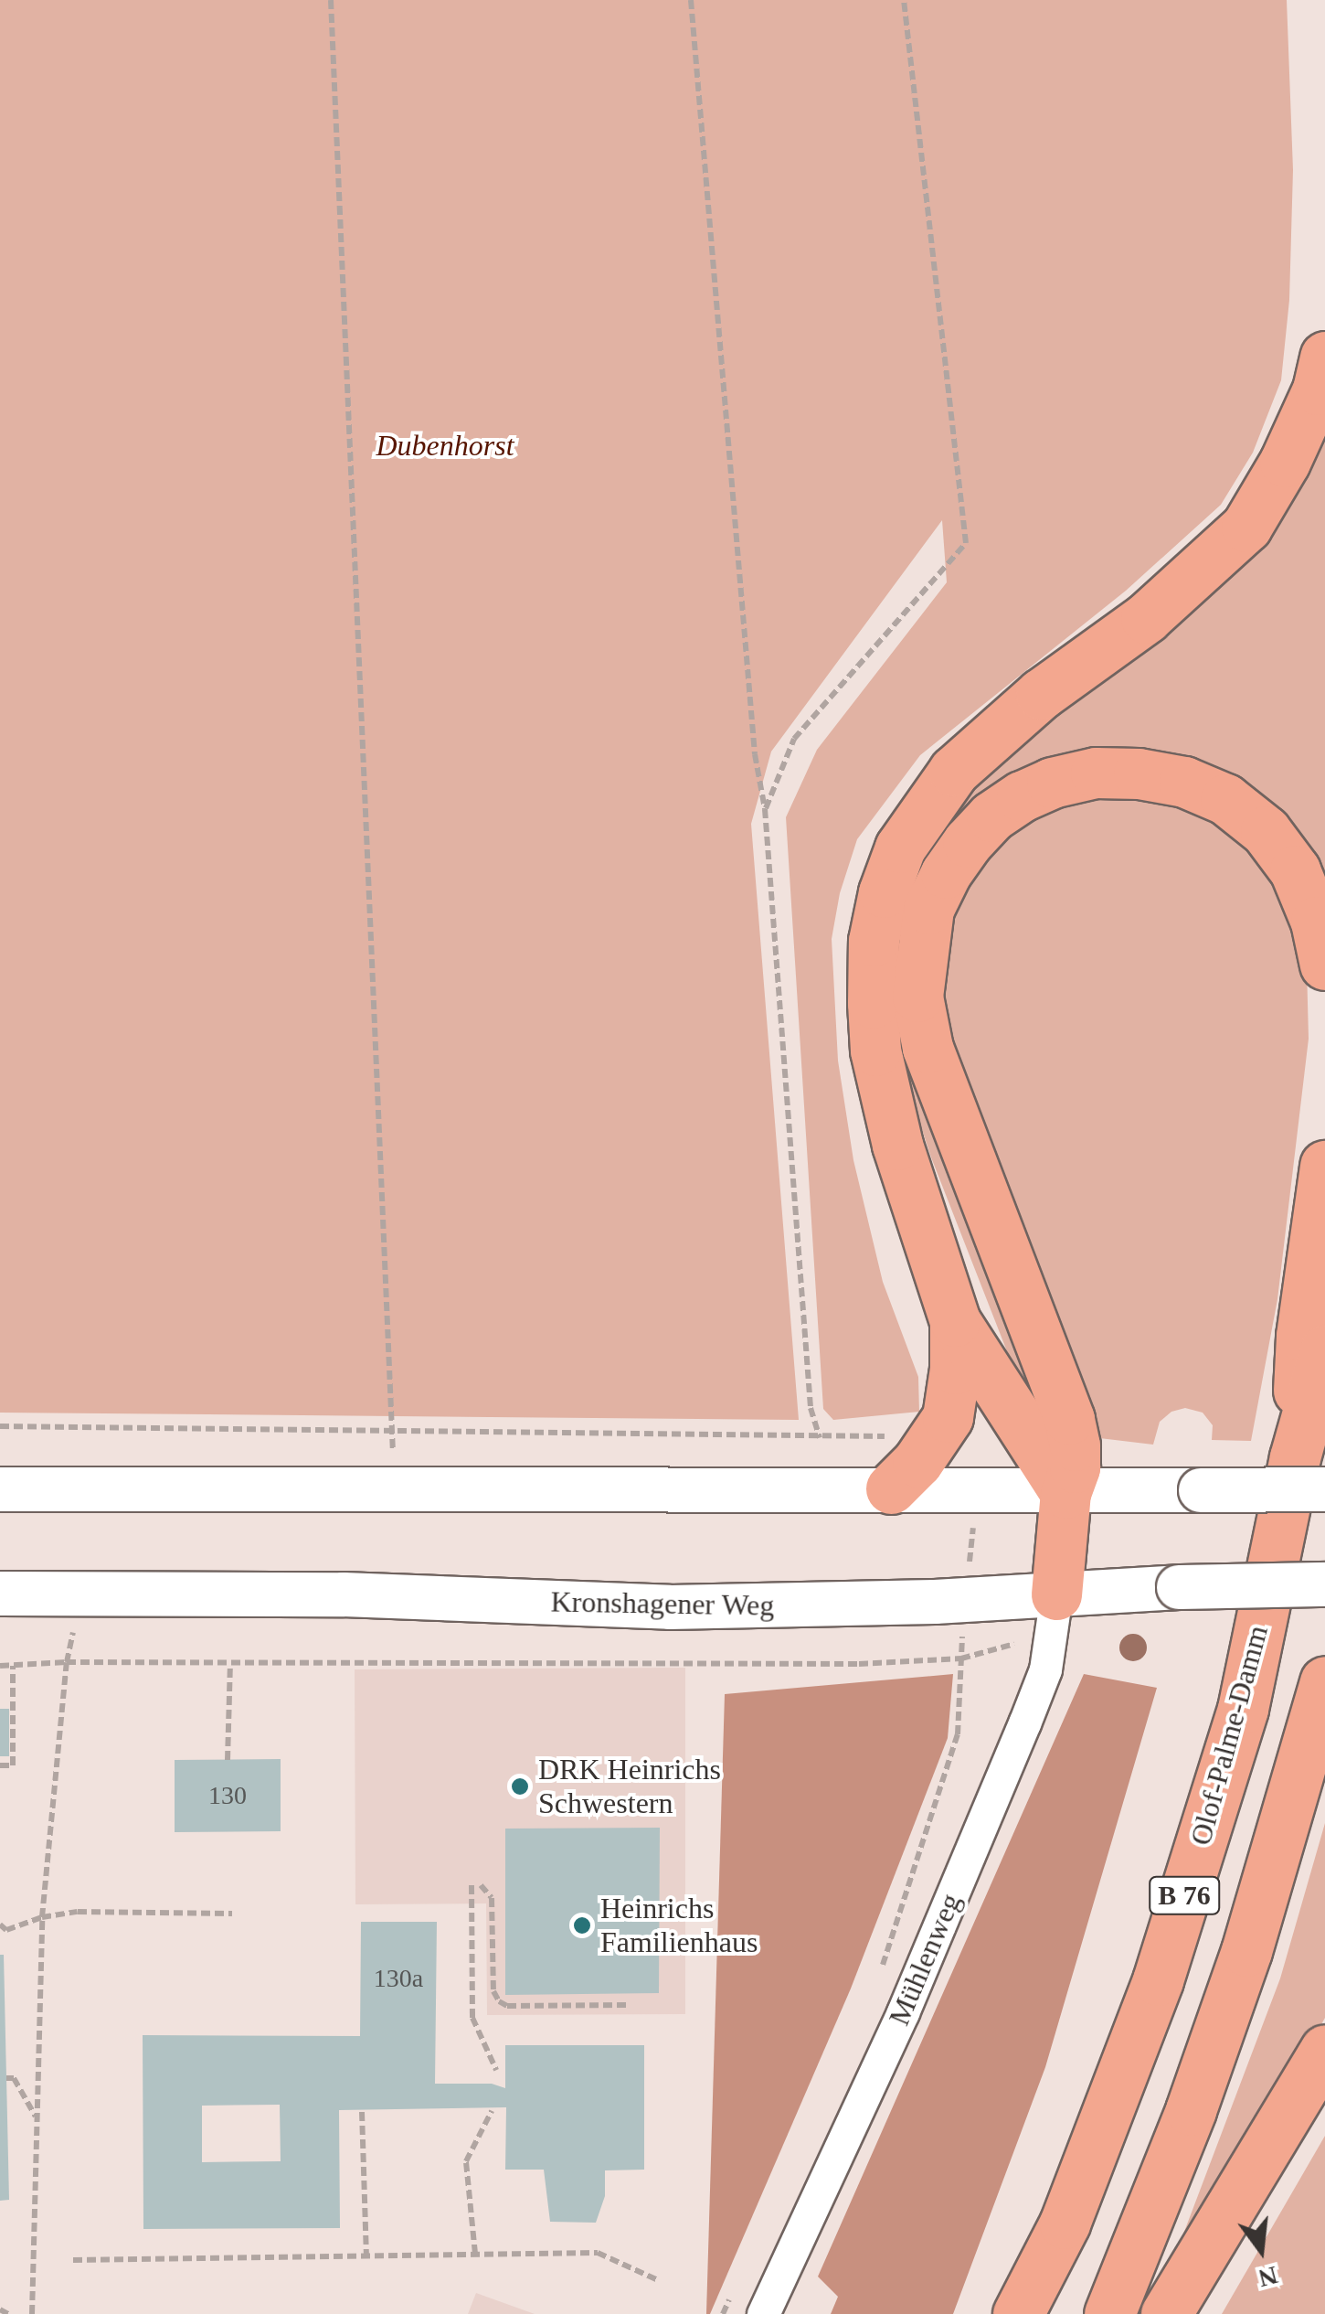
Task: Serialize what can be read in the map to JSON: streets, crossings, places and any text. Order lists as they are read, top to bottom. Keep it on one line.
{"streets":{"highway":["Olof-Palme-Damm","B 76"],"main road":["Kronshagener Weg"],"street":["Mühlenweg"]},"crossings":[["Kronshagener Weg","Mühlenweg"]],"parks":["Dubenhorst"],"places":["DRK Heinrichs Schwestern","Heinrichs Familienhaus"],"house_numbers":["130","130a"],"north":"bottom"}
